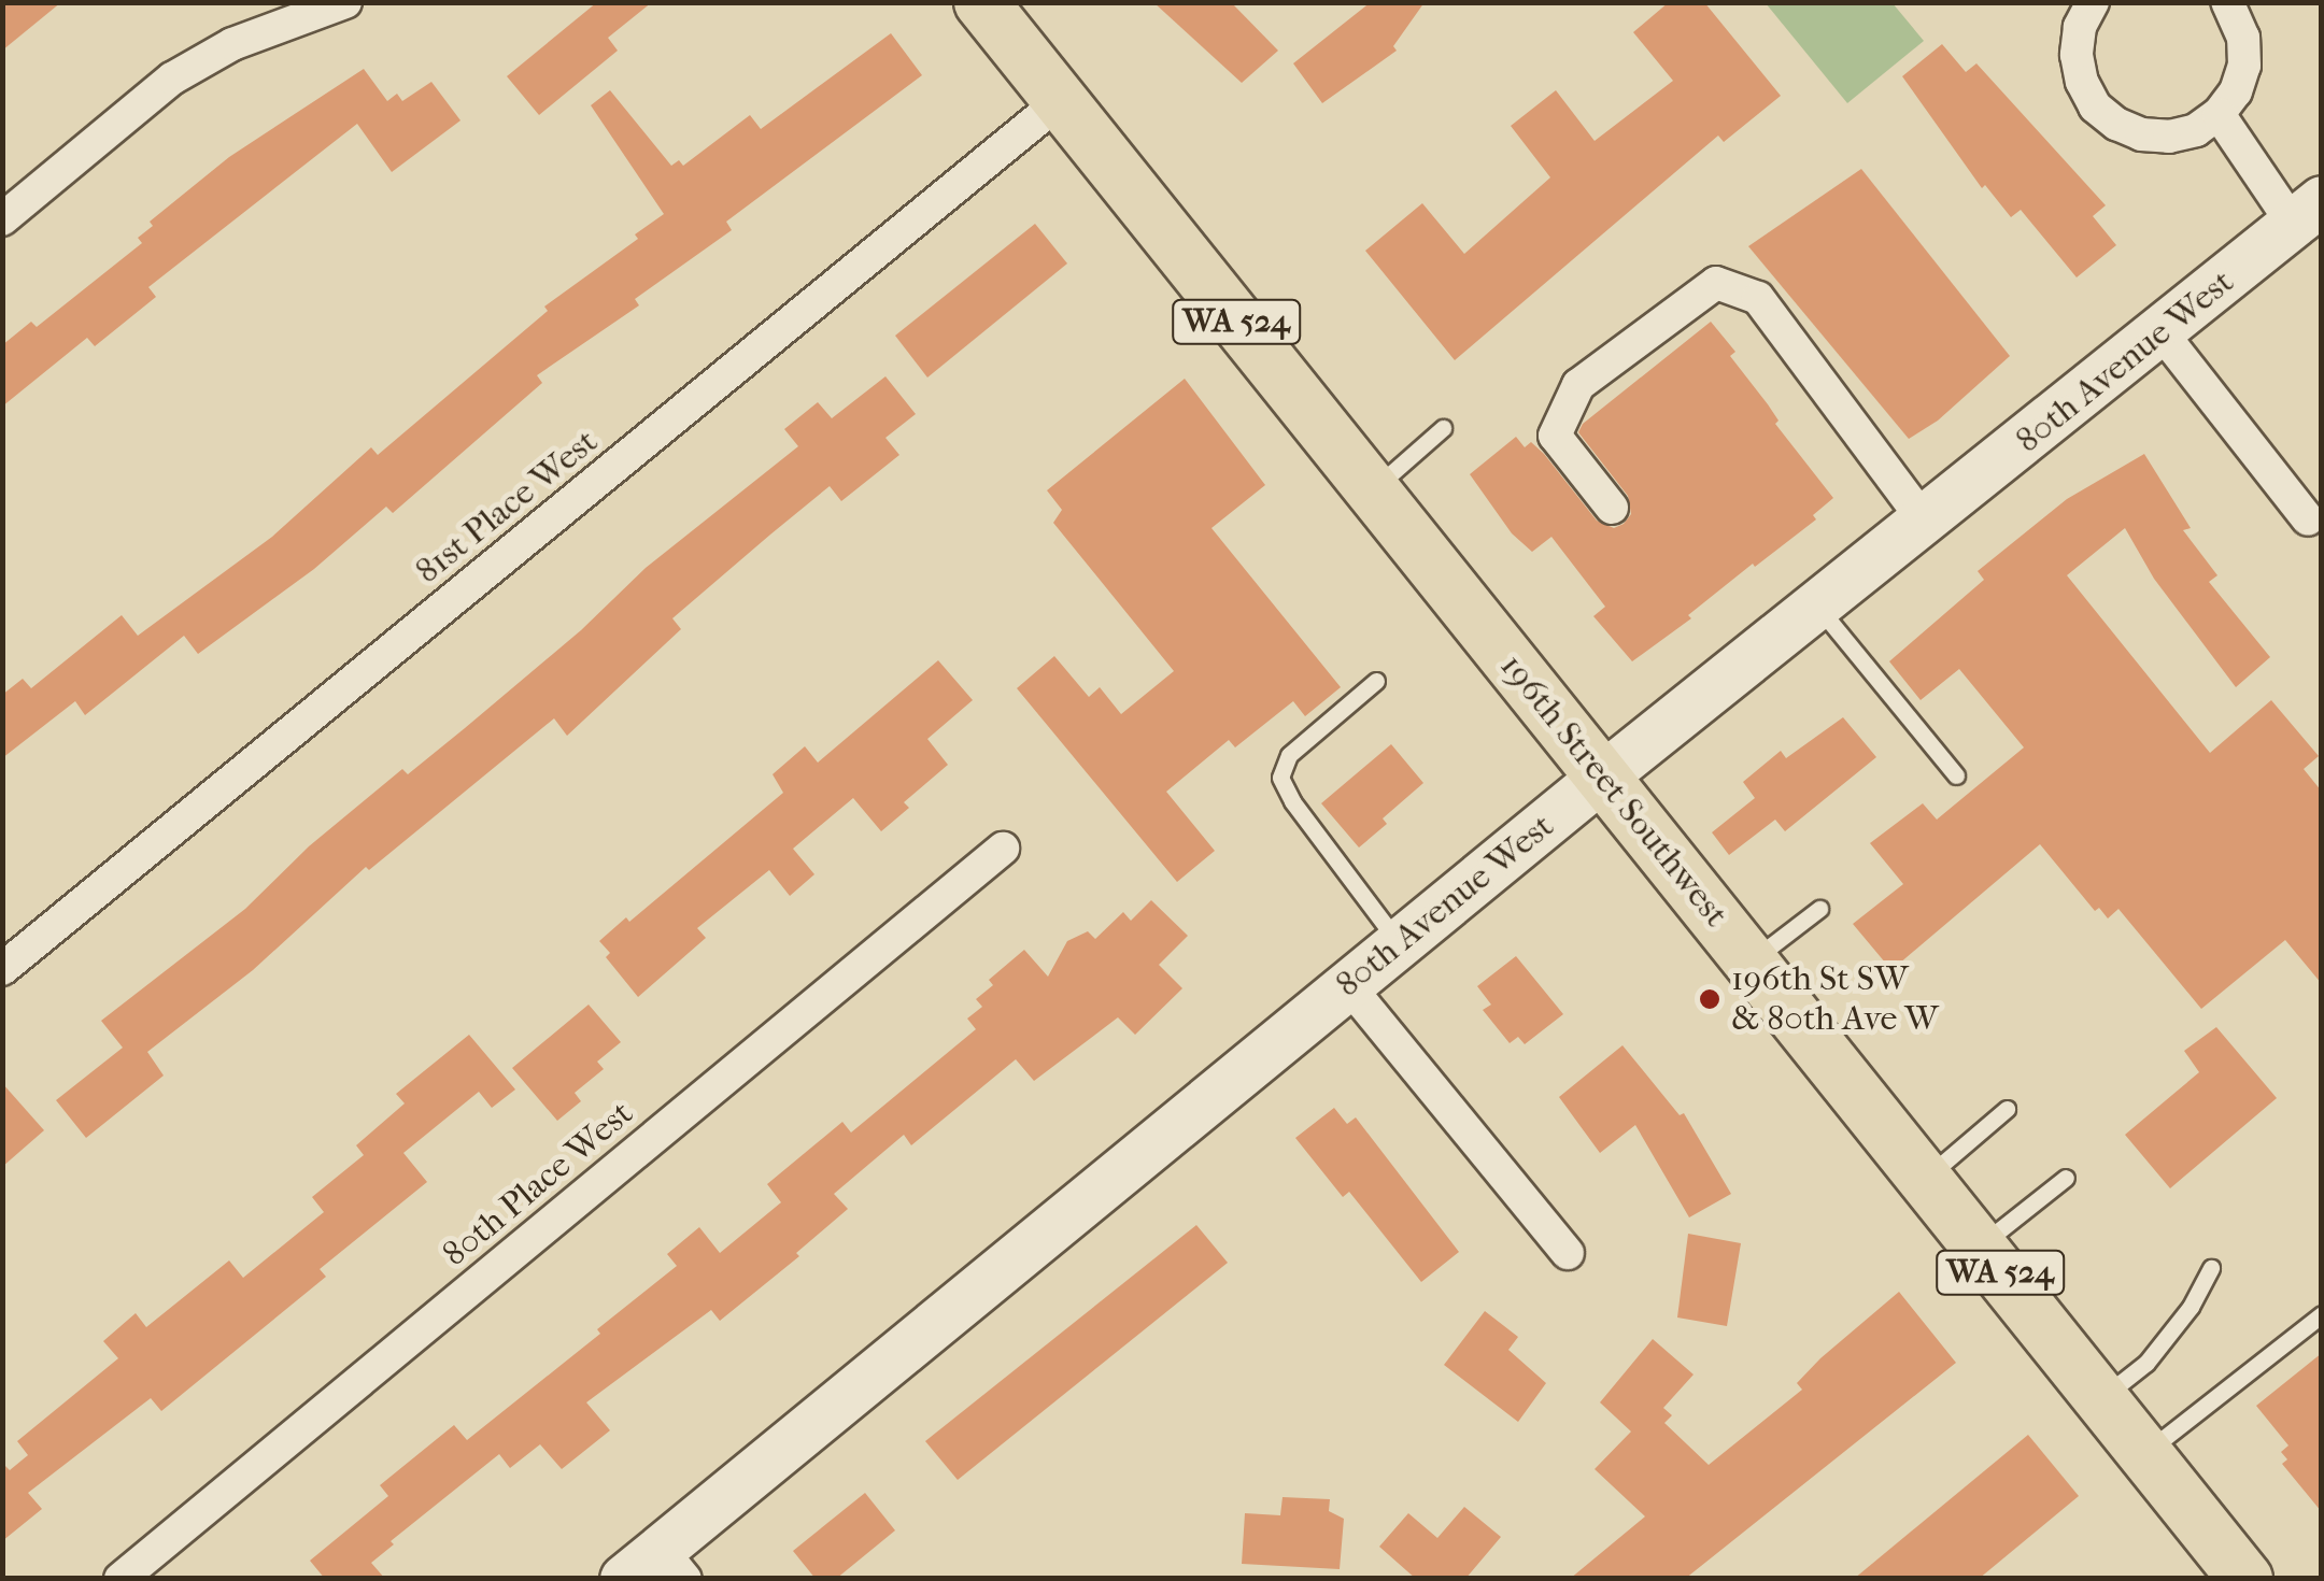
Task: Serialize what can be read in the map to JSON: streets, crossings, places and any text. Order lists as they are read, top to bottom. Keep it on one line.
{"streets":{"main road":["WA 524","196th Street Southwest"],"street":["80th Avenue West","81st Place West","80th Place West"]},"crossings":[["80th Avenue West","196th Street Southwest"],["81st Place West","196th Street Southwest"]],"places":["196th St SW & 80th Ave W"]}
